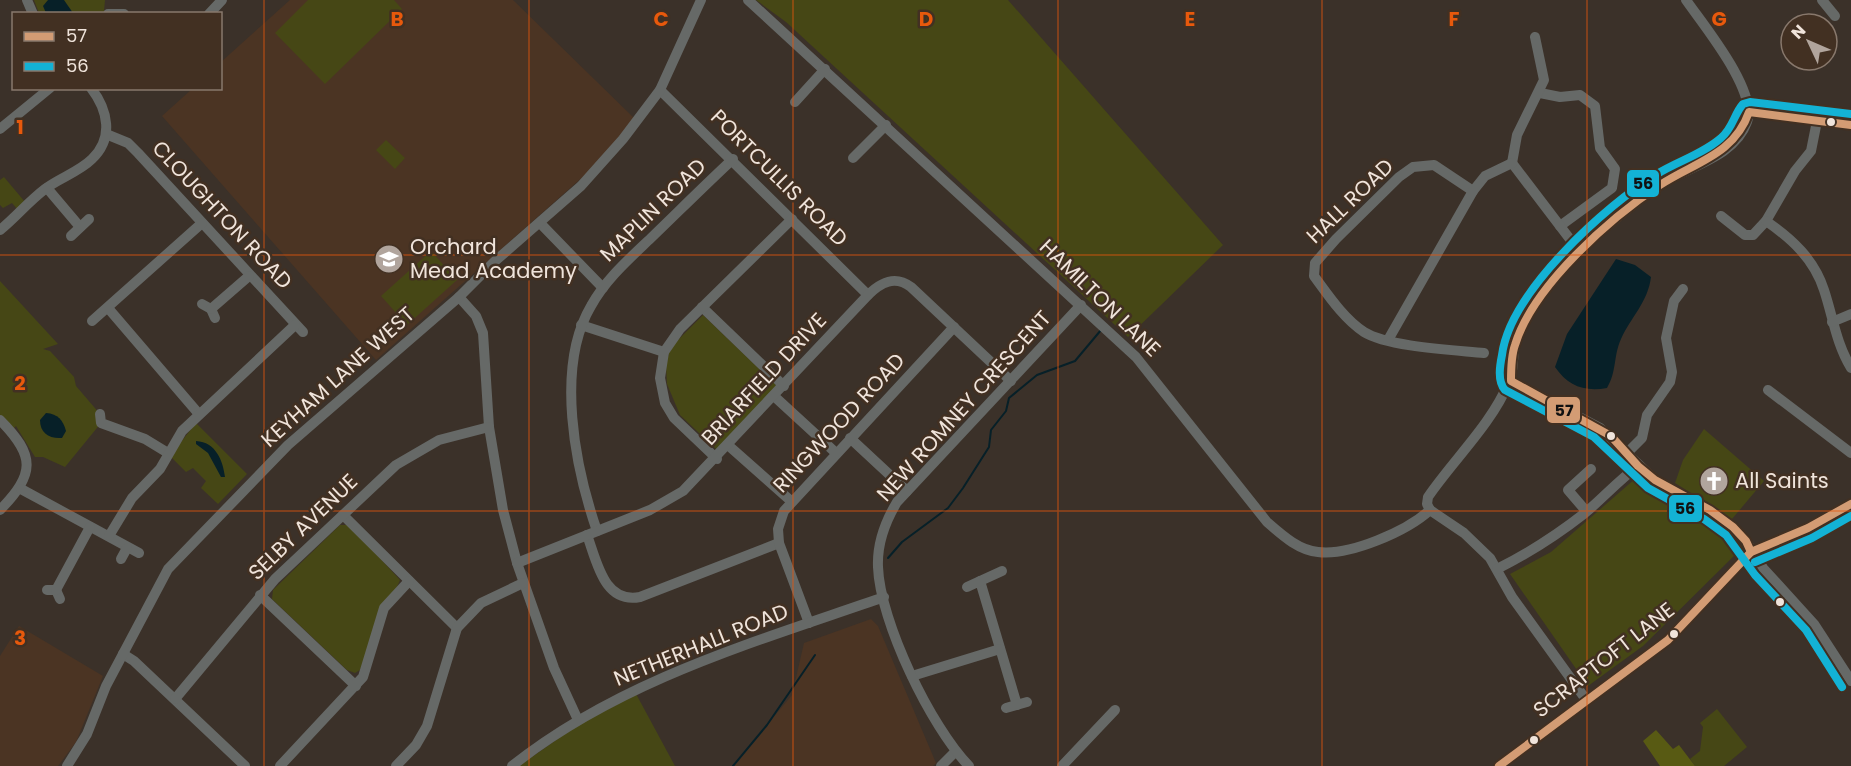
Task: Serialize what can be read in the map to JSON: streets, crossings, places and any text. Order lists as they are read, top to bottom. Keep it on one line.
{"streets":{"street":["PORTCULLIS ROAD","HALL ROAD","MAPLIN ROAD","CLOUGHTON ROAD","HAMILTON LANE","KEYHAM LANE WEST","BRIARFIELD DRIVE","NEW ROMNEY CRESCENT","RINGWOOD ROAD","SELBY AVENUE","NETHERHALL ROAD","SCRAPTOFT LANE"]},"crossings":[["PORTCULLIS ROAD","MAPLIN ROAD"],["PORTCULLIS ROAD","KEYHAM LANE WEST"],["PORTCULLIS ROAD","BRIARFIELD DRIVE"],["MAPLIN ROAD","BRIARFIELD DRIVE"],["MAPLIN ROAD","RINGWOOD ROAD"],["HAMILTON LANE","NEW ROMNEY CRESCENT"],["BRIARFIELD DRIVE","NEW ROMNEY CRESCENT"],["BRIARFIELD DRIVE","RINGWOOD ROAD"],["NEW ROMNEY CRESCENT","NETHERHALL ROAD"]],"places":{"school or university":["Orchard Mead Academy"],"church":["All Saints"]},"lines":["transit line 56","transit line 57"],"legend":["57","56"],"north":"top left","grid":{"columns":["B","C","D","E","F","G"],"rows":["1","2","3"]}}
